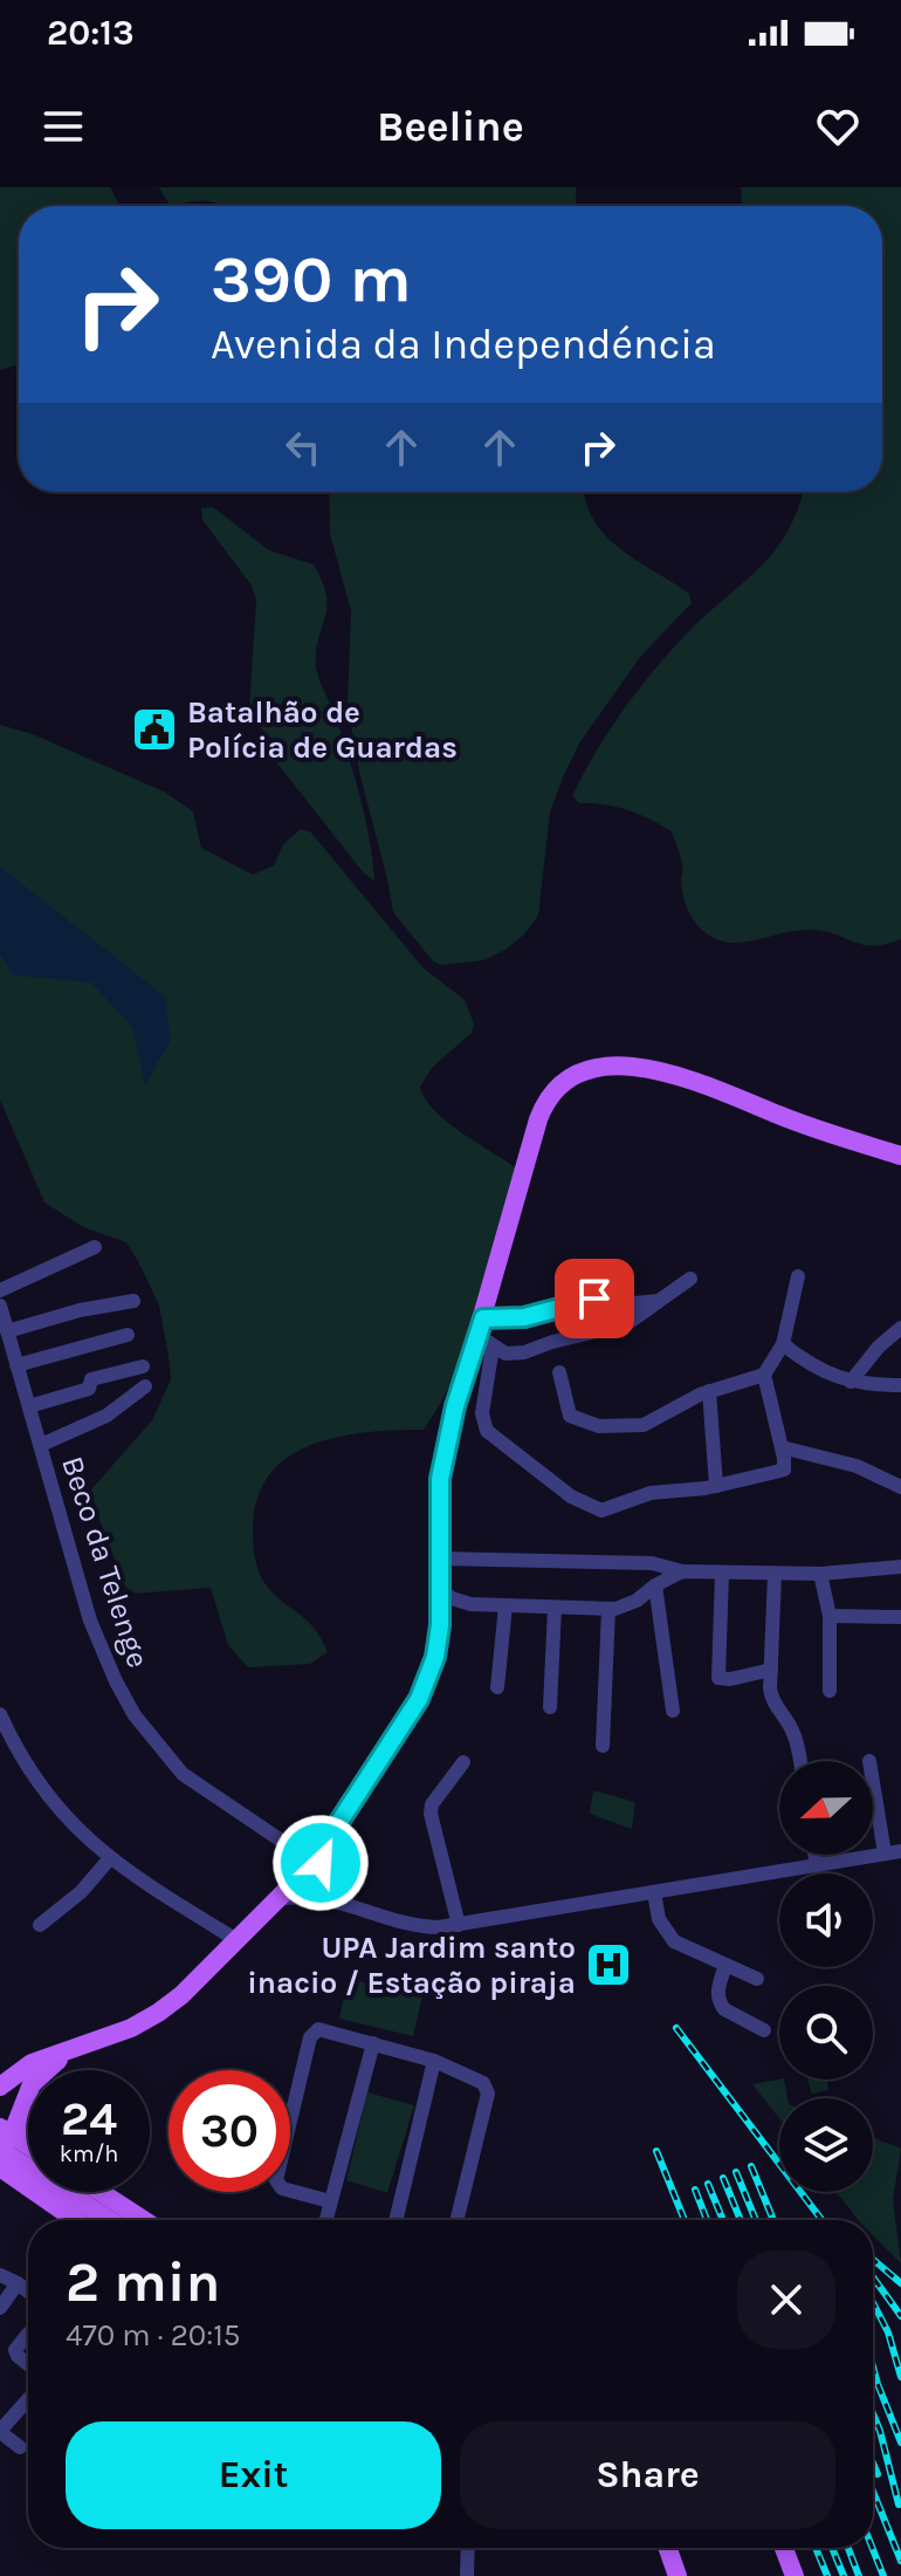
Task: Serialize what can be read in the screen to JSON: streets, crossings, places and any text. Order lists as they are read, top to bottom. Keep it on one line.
{"streets":{"street":["Beco da Telenge"]},"places":{"public building":["Batalhão de Polícia de Guardas"],"hospital":["UPA Jardim santo inacio / Estação piraja"]},"north":"left","page":{"status":"20:13","header":"Beeline","turn":["390 m","Avenida da Independéncia"],"speed":"24 km/h","limit":"30","heading":["2 min","470 m · 20:15"],"buttons":["Exit","Share"]}}
